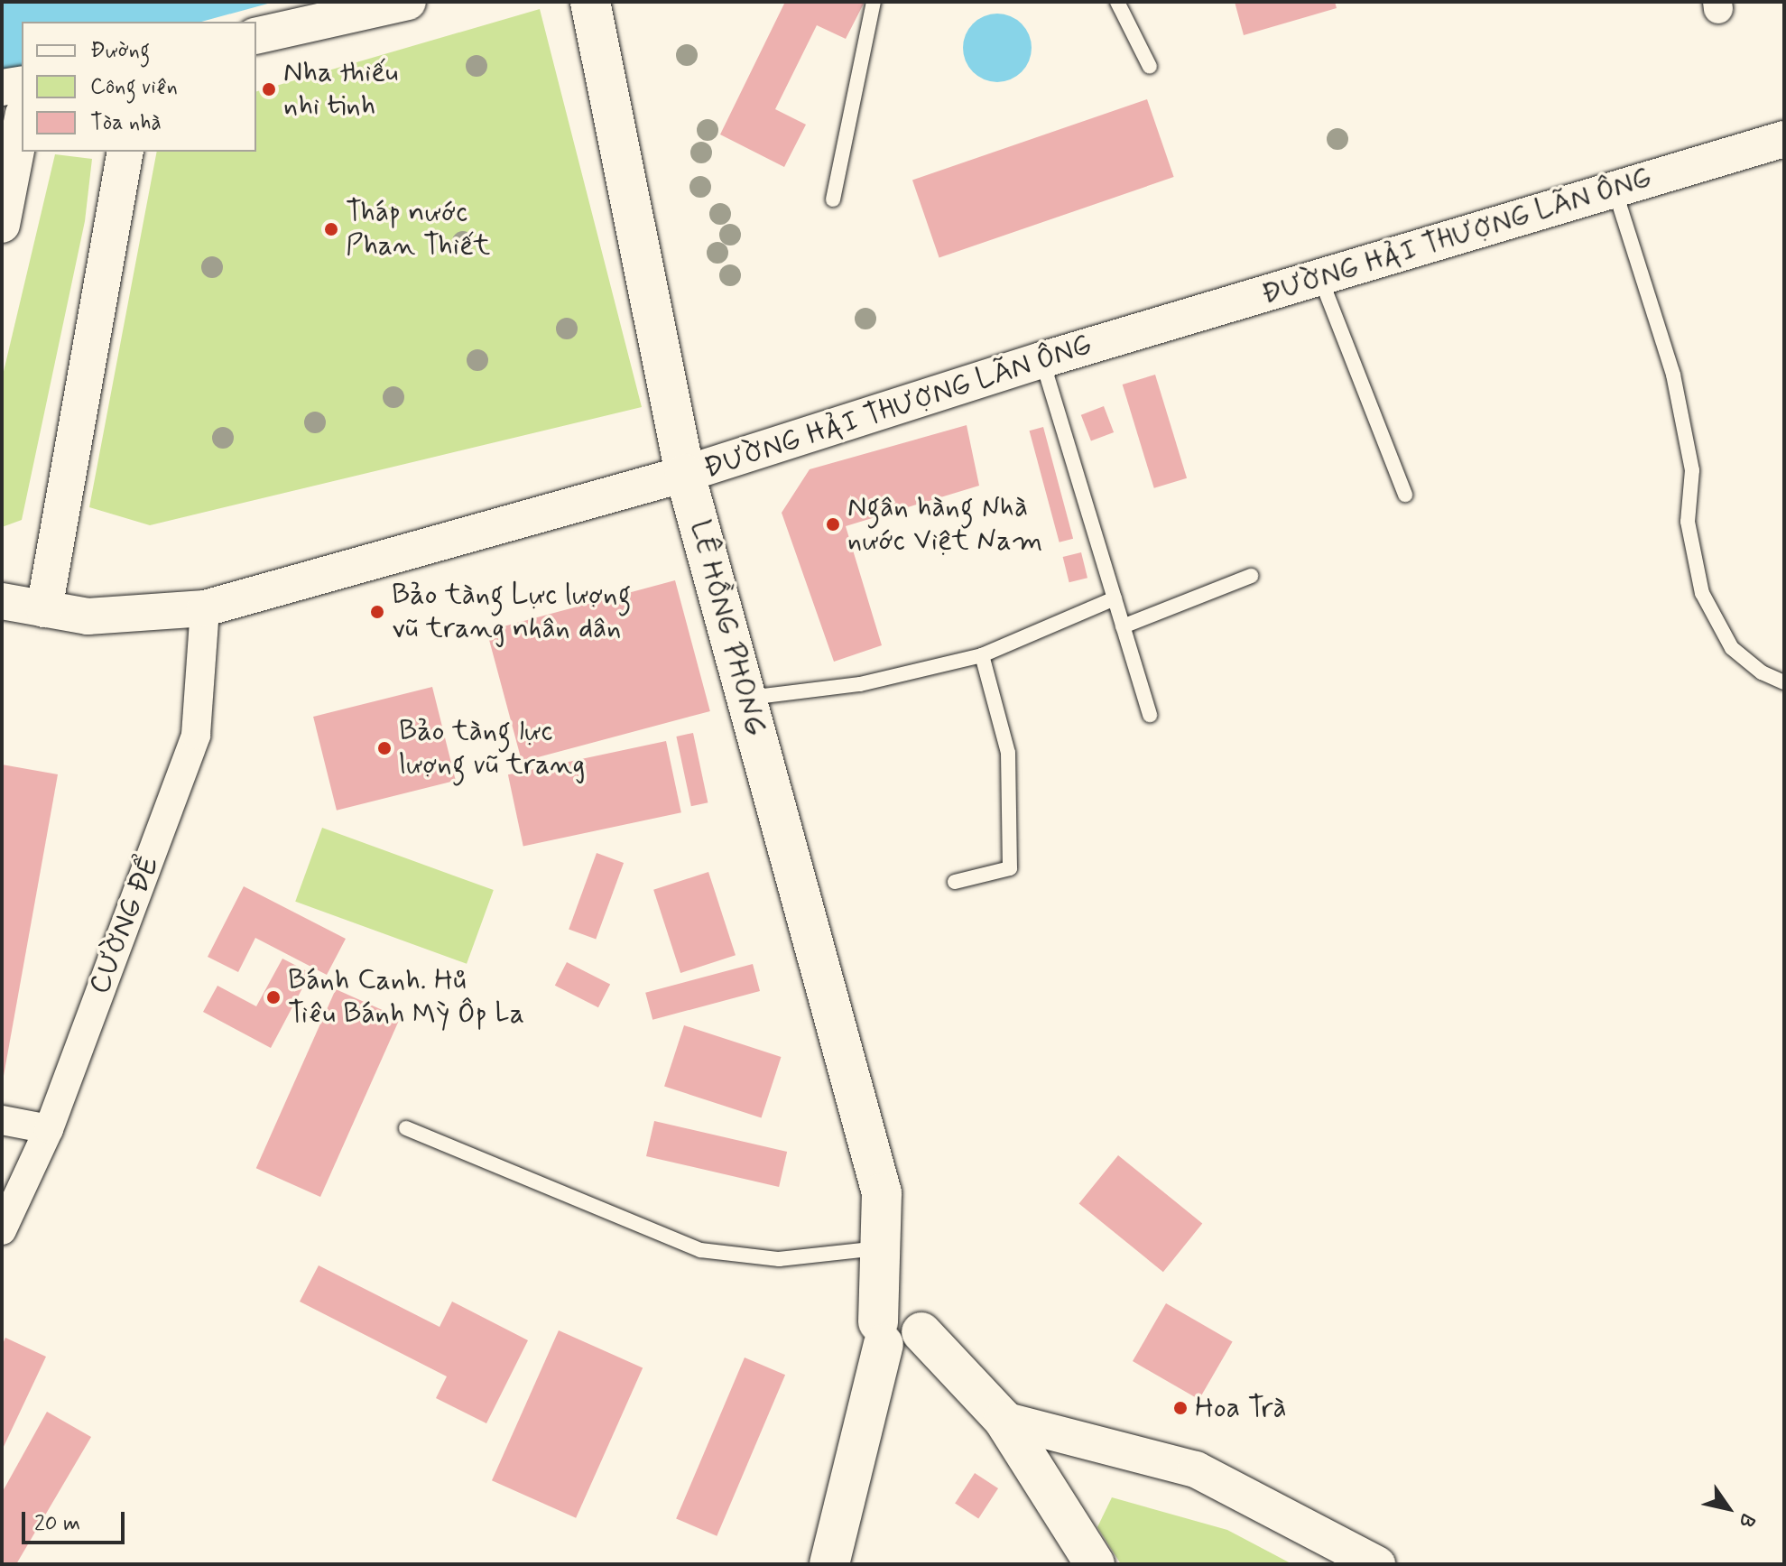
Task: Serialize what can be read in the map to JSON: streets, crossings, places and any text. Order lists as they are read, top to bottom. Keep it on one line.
{"streets":{"main road":["LÊ HỒNG PHONG"],"street":["ĐƯỜNG HẢI THƯỢNG LÃN ÔNG","CƯỜNG ĐỂ"]},"crossings":[["ĐƯỜNG HẢI THƯỢNG LÃN ÔNG","LÊ HỒNG PHONG"],["ĐƯỜNG HẢI THƯỢNG LÃN ÔNG","CƯỜNG ĐỂ"]],"places":["Nha thiếu nhi tinh","Tháp nước Phan Thiết","Ngân hàng Nhà nước Việt Nam","Bảo tàng Lực lượng vũ trang nhân dân","Bảo tàng lực lượng vũ trang","Bánh Canh. Hů Tiêu Bánh Mỳ Ôp La","Hoa Trà"],"legend":["Đường","Công viên","Tòa nhà"],"scale_bar":"20 m","north":"bottom right"}
